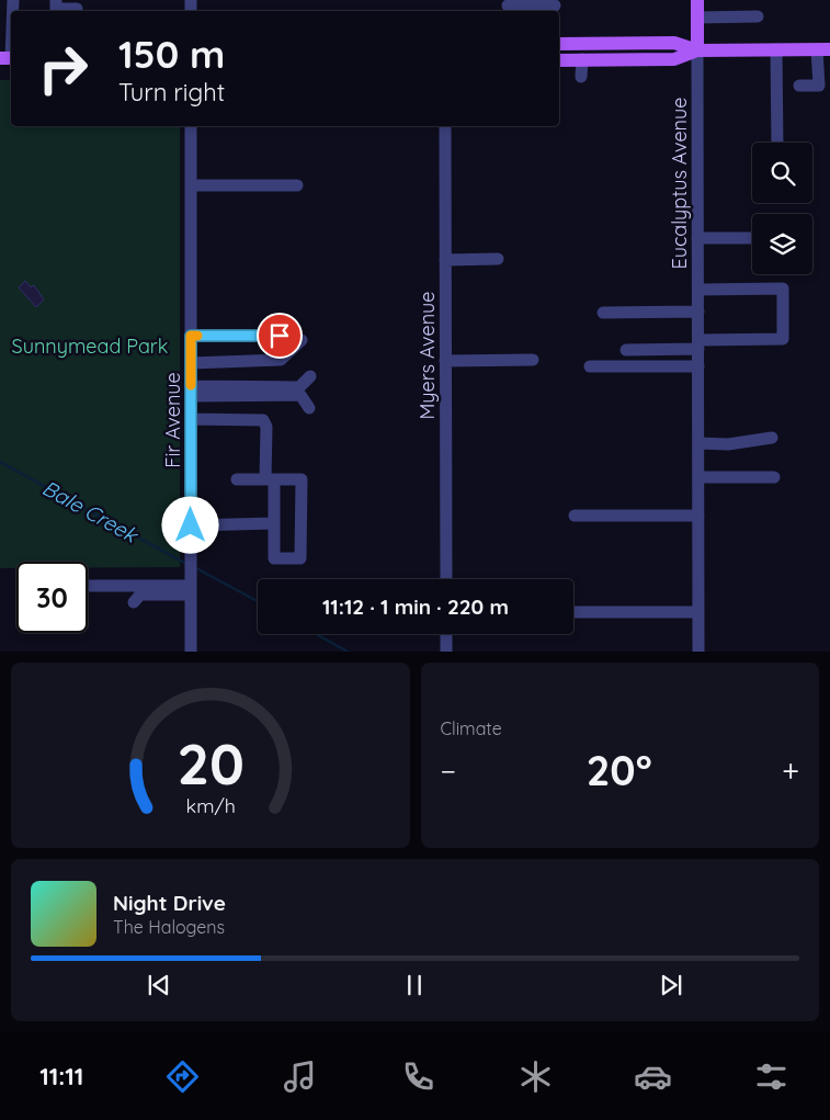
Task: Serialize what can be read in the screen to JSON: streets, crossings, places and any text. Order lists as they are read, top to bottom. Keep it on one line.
{"streets":{"main road":["Eucalyptus Avenue"],"street":["Myers Avenue","Fir Avenue"]},"water":["Bale Creek"],"parks":["Sunnymead Park"],"page":{"turn":["150 m","Turn right"],"limit":"30","trip":"11:12 · 1 min · 220 m","tile":"Climate","heat":["−","20°","+"],"song":["Night Drive","The Halogens"],"tabs":"11:11","gauge":["20","km/h"]}}
